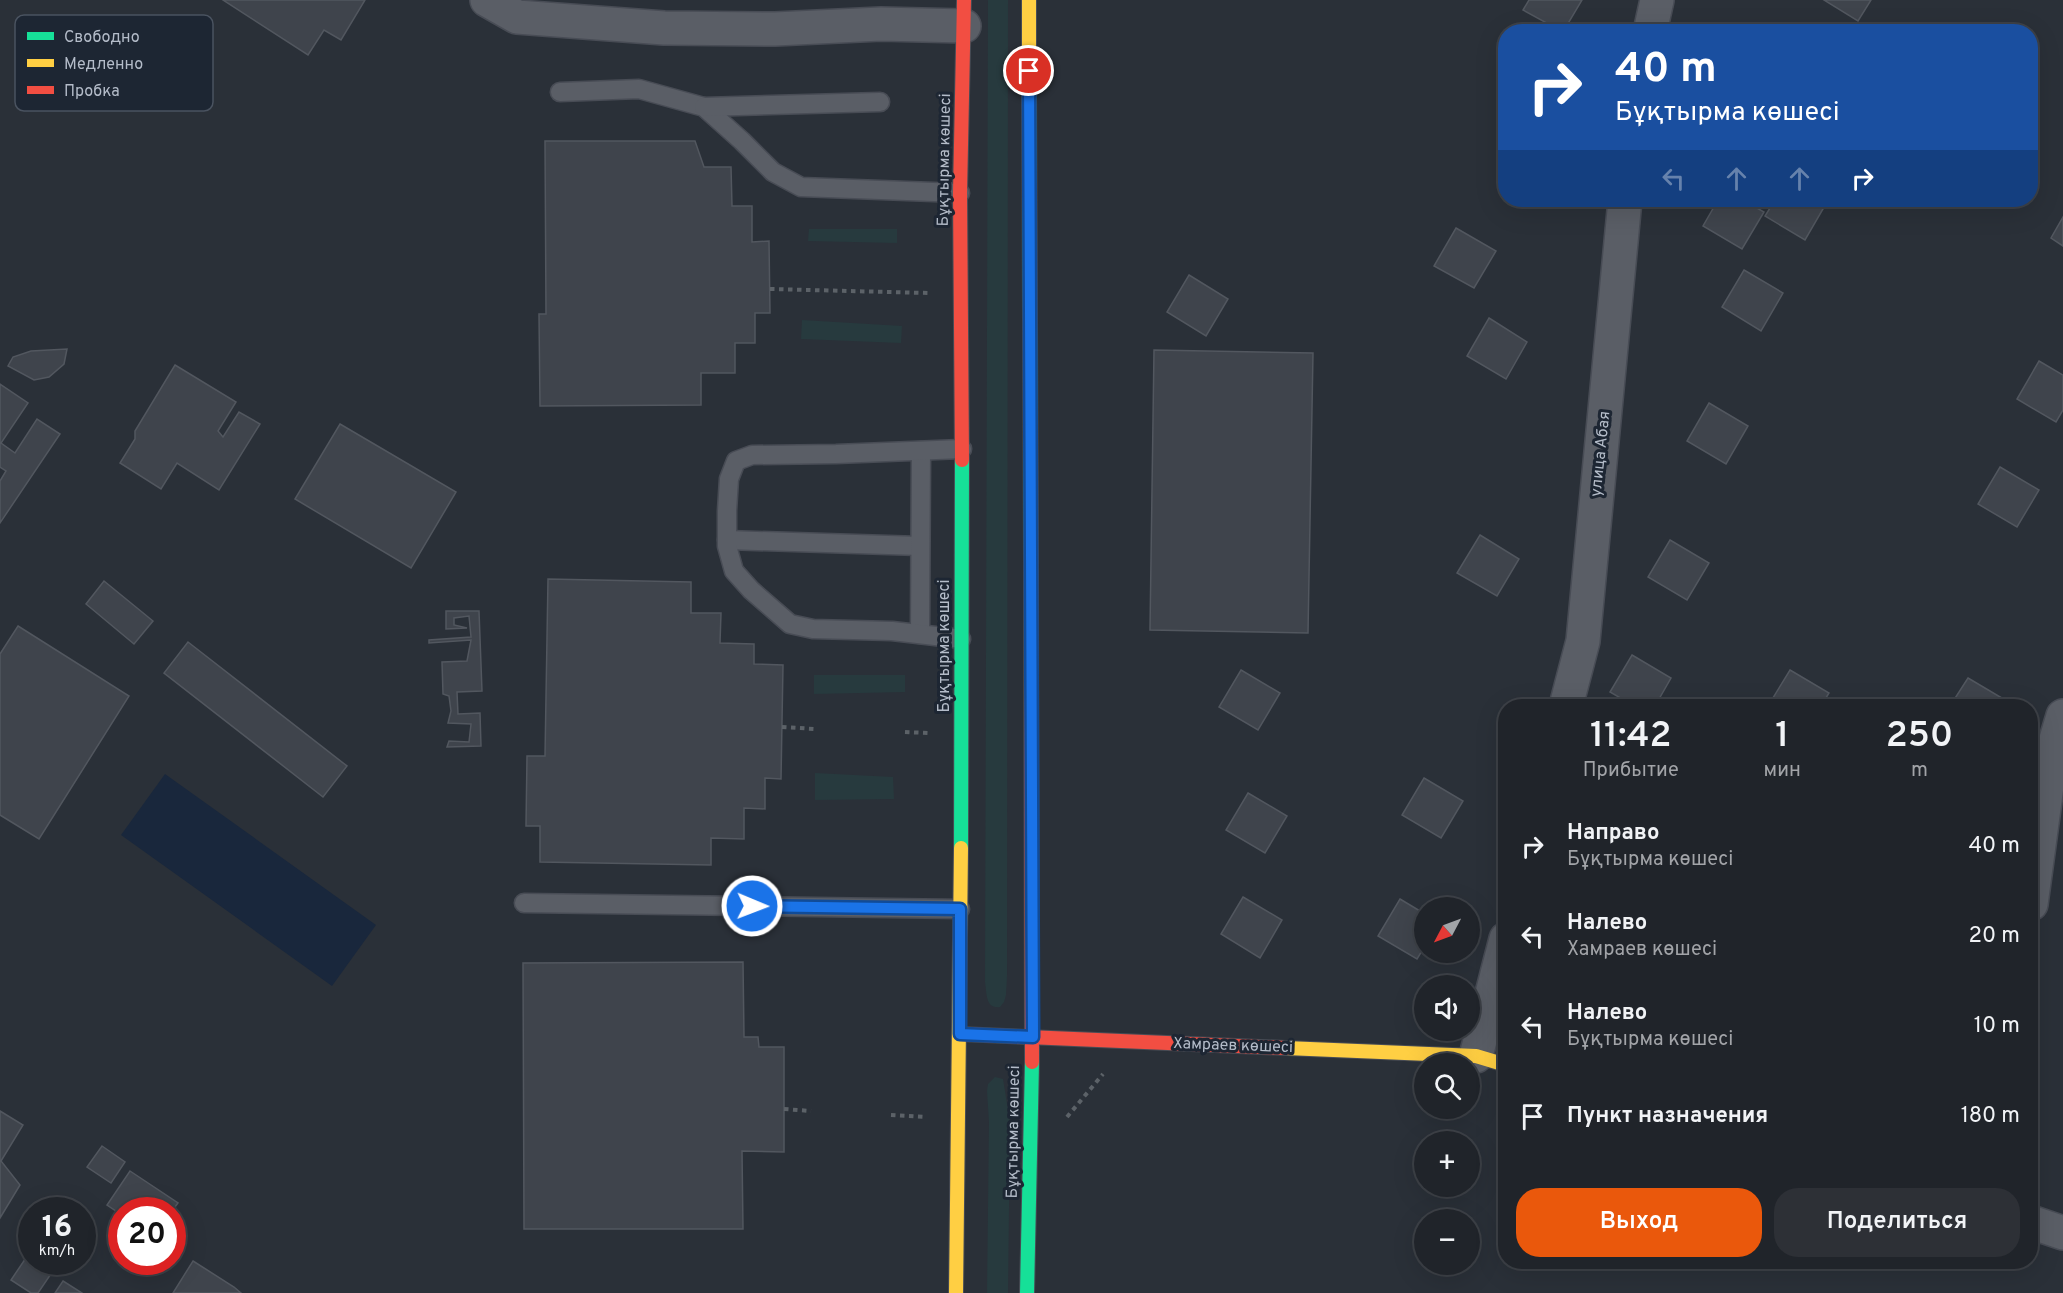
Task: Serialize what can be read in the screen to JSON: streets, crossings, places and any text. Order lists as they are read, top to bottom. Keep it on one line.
{"streets":{"main road":["Бұқтырма көшесі","Хамраев көшесі"],"street":["улица Абая"]},"crossings":[["Бұқтырма көшесі","Хамраев көшесі"]],"legend":["Свободно","Медленно","Пробка"],"north":"bottom left","page":{"turn":["40 m","Бұқтырма көшесі"],"eta":["11:42","Прибытие","1","мин","250","m"],"list":[{"name":"Направо","note":"Бұқтырма көшесі","value":"40 m"},{"name":"Налево","note":"Хамраев көшесі","value":"20 m"},{"name":"Налево","note":"Бұқтырма көшесі","value":"10 m"},{"name":"Пункт назначения","value":"180 m"}],"map_buttons":["+","−"],"buttons":["Выход","Поделиться"],"speed":"16 km/h","limit":"20"}}
